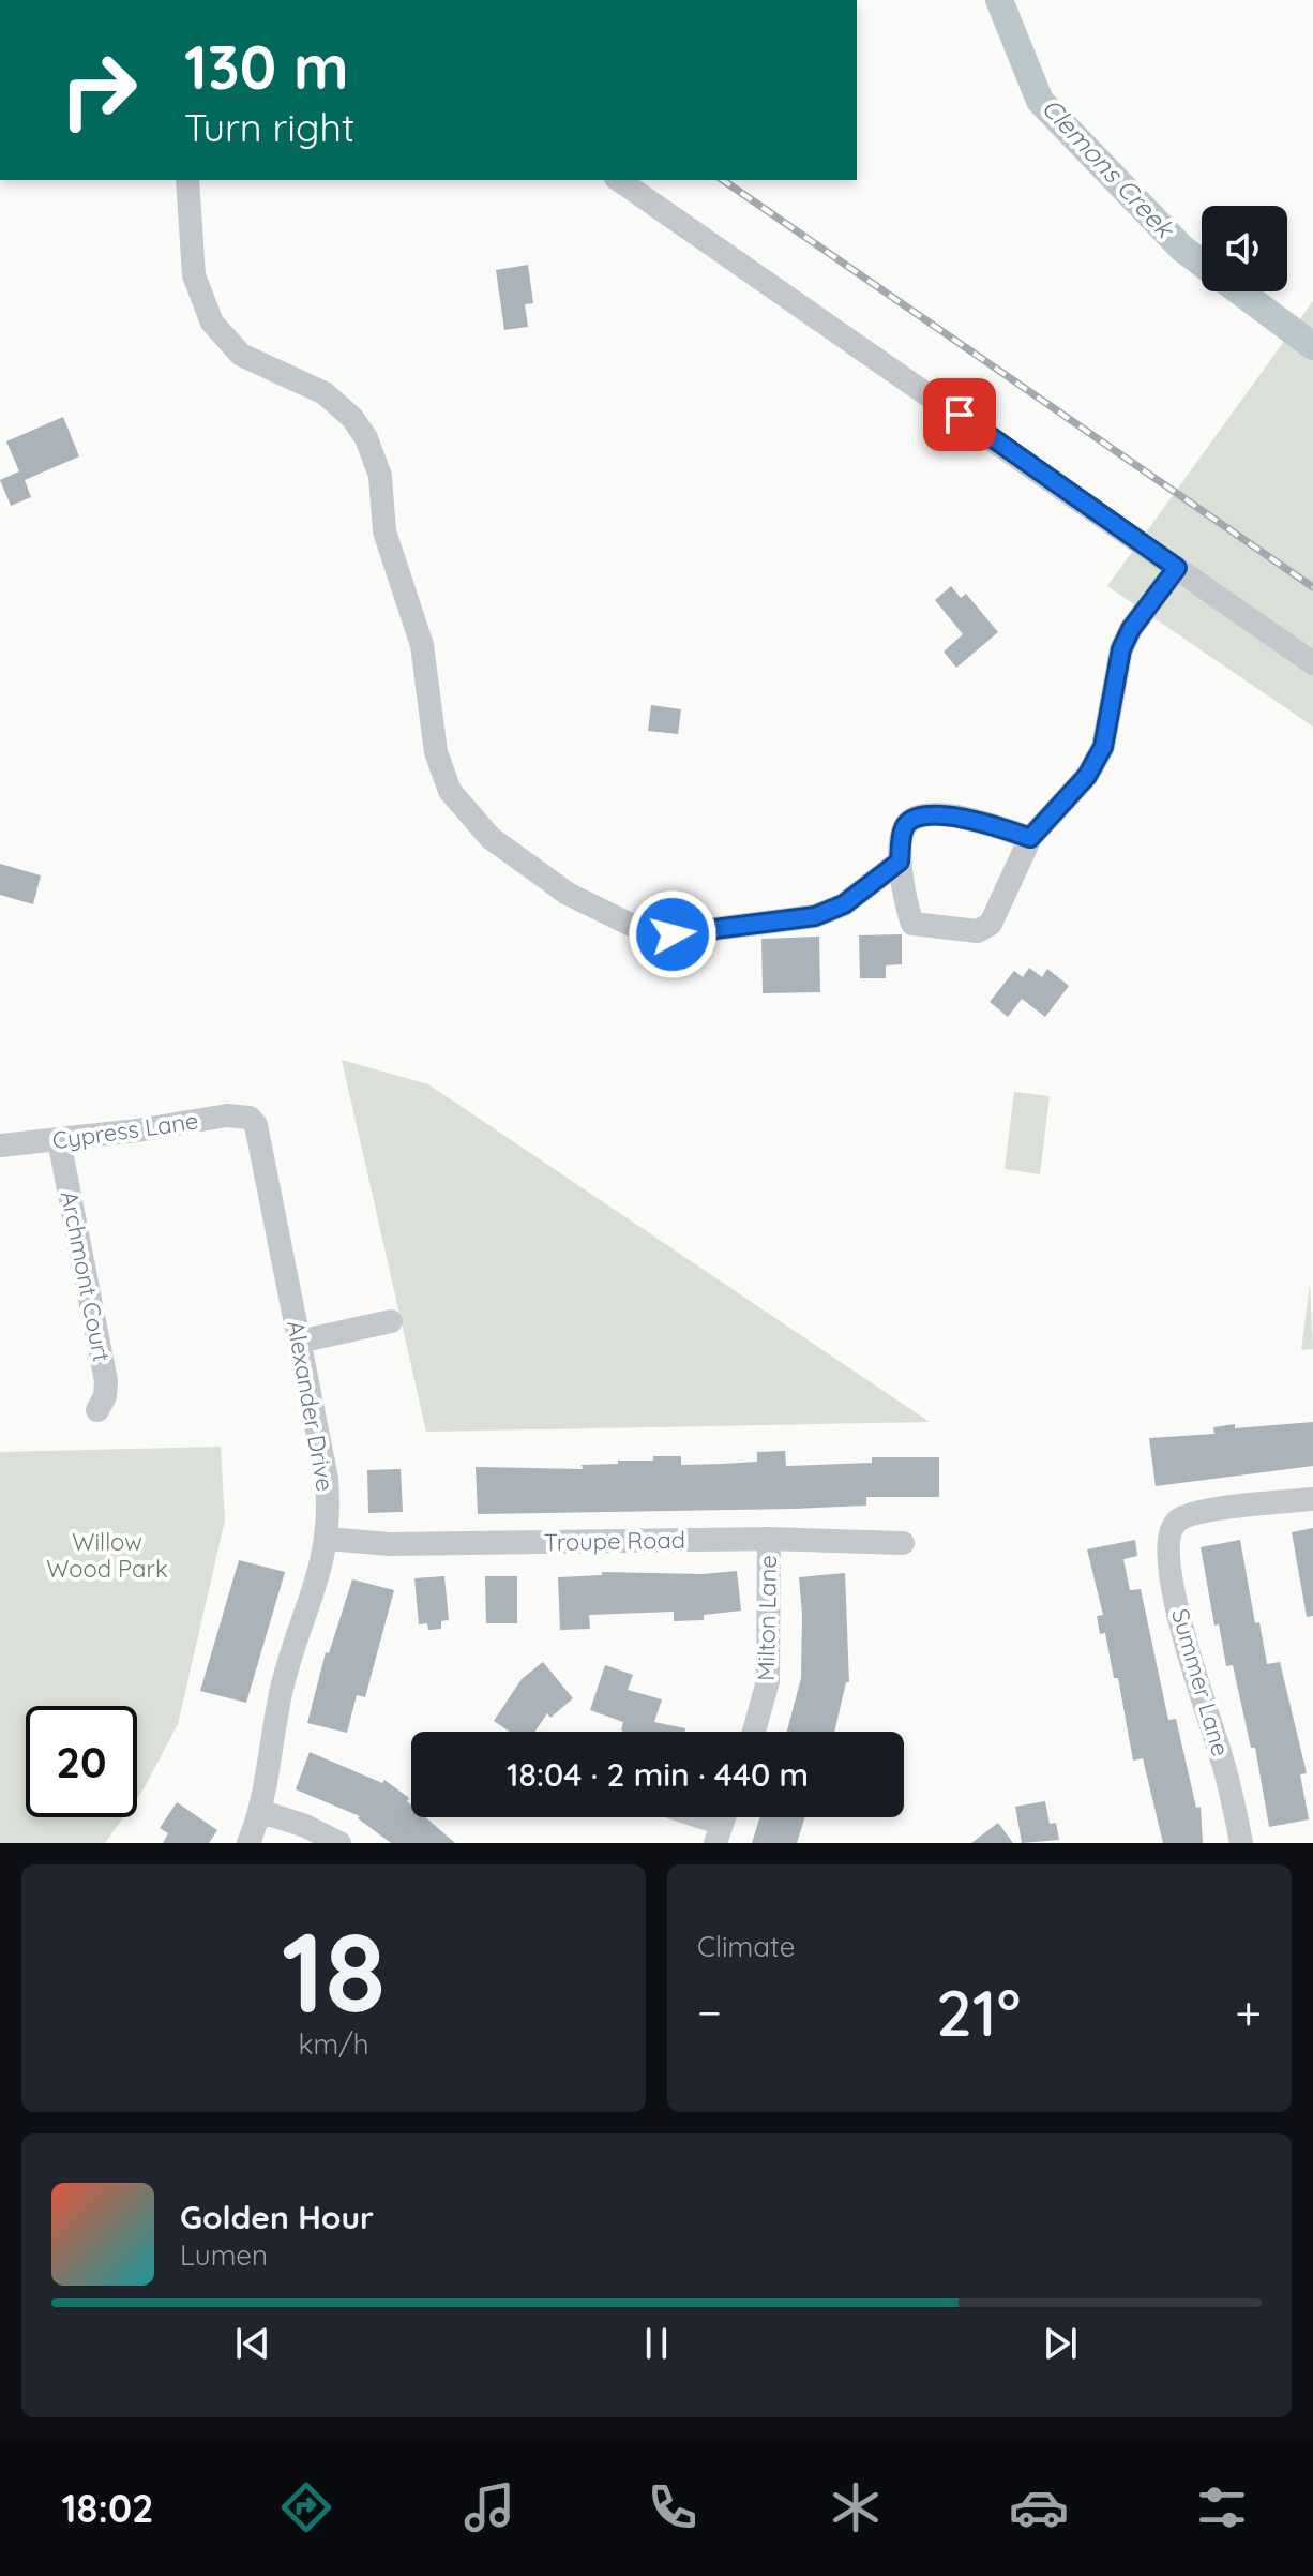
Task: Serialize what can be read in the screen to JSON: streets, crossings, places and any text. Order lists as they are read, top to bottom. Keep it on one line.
{"streets":{"street":["Cypress Lane","Archmont Court","Alexander Drive","Troupe Road","Milton Lane","Summer Lane"]},"crossings":[["Cypress Lane","Archmont Court"],["Cypress Lane","Alexander Drive"],["Alexander Drive","Troupe Road"],["Troupe Road","Milton Lane"]],"water":["Clemons Creek"],"parks":["Willow Wood Park"],"page":{"turn":["130 m","Turn right"],"limit":"20","trip":"18:04 · 2 min · 440 m","tile":[["18","km/h"],"Climate"],"heat":["−","21°","+"],"song":["Golden Hour","Lumen"],"tabs":"18:02"}}
